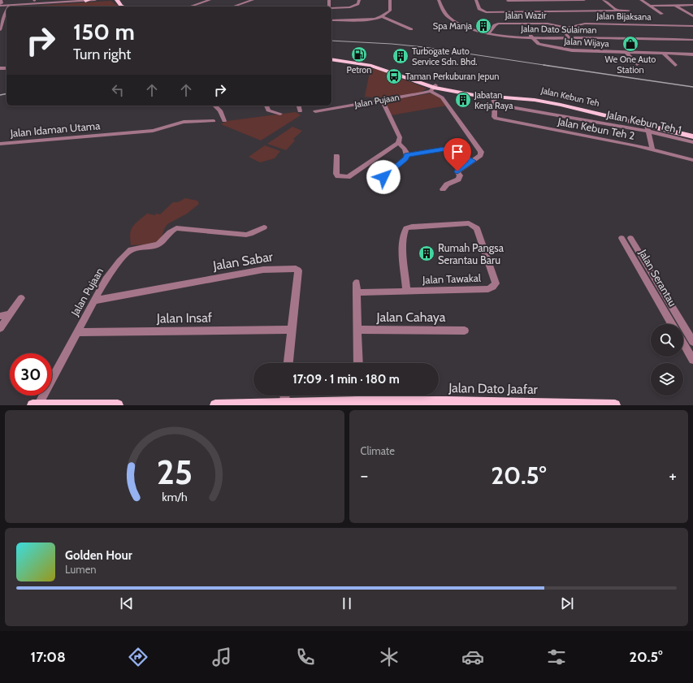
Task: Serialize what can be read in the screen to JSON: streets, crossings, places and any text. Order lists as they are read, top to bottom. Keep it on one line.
{"streets":{"main road":["Jalan Kebun Teh","Jalan Dato Jaafar"],"street":["Jalan Wazir","Jalan Bijaksana","Jalan Dato Sulaiman","Jalan Wijaya","Jalan Pujaan","Jalan Kebun Teh 1","Jalan Kebun Teh 2","Jalan Idaman Utama","Jalan Sabar","Jalan Serantau","Jalan Tawakal","Jalan Cahaya","Jalan Insaf"]},"crossings":[["Jalan Wazir","Jalan Bijaksana"],["Jalan Wazir","Jalan Dato Sulaiman"],["Jalan Dato Sulaiman","Jalan Wijaya"],["Jalan Kebun Teh","Jalan Pujaan"],["Jalan Kebun Teh","Jalan Kebun Teh 1"],["Jalan Pujaan","Jalan Sabar"],["Jalan Pujaan","Jalan Insaf"],["Jalan Kebun Teh 1","Jalan Kebun Teh 2"],["Jalan Sabar","Jalan Insaf"]],"places":{"building":["Spa Manja","Turbogate Auto Service Sdn. Bhd.","Jabatan Kerja Raya","Rumah Pangsa Serantau Baru"],"shop":["We One Auto Station"],"fuel station":["Petron"],"bus stop":["Taman Perkuburan Jepun"]},"page":{"turn":["150 m","Turn right"],"limit":"30","trip":"17:09 · 1 min · 180 m","tile":"Climate","heat":["−","20.5°","+"],"song":["Golden Hour","Lumen"],"tabs":["17:08","20.5°"],"gauge":["25","km/h"]}}
